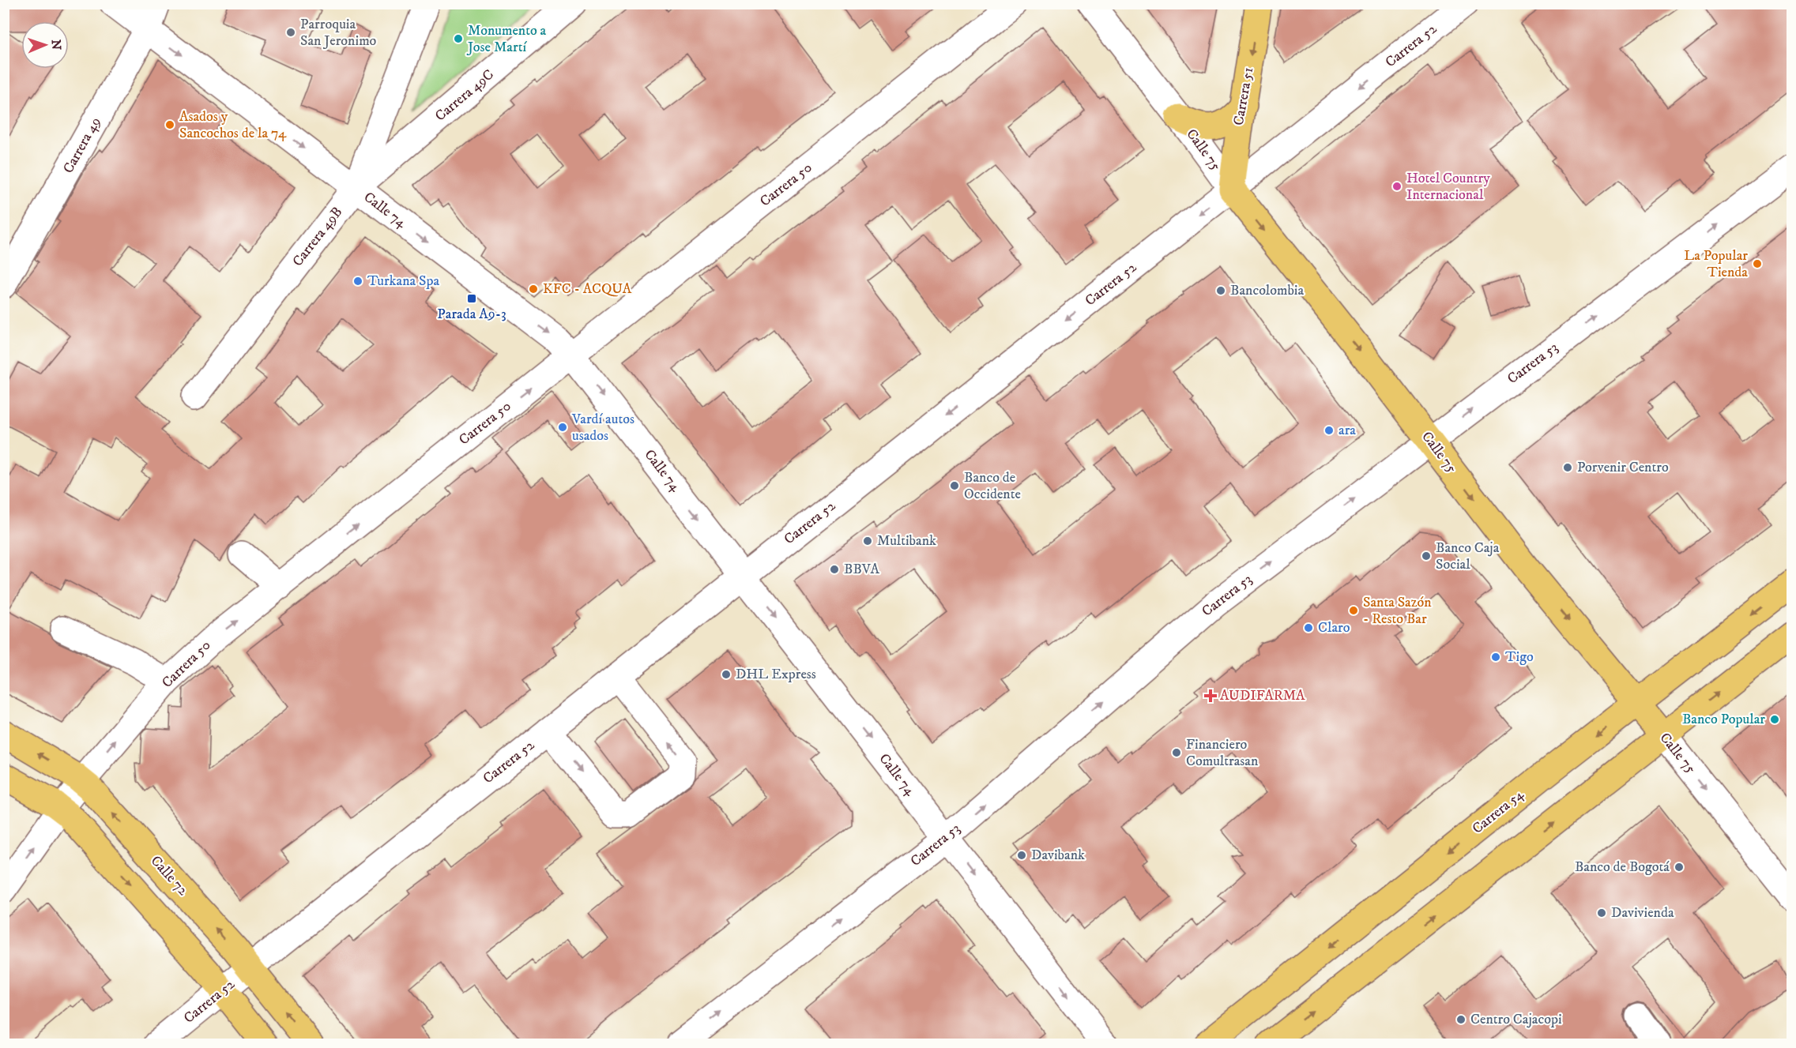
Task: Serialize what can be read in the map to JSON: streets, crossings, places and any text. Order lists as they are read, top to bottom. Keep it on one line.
{"streets":{"main road":["Carrera 51","Calle 75","Carrera 54","Calle 72"],"street":["Carrera 52","Carrera 49C","Carrera 49","Carrera 50","Calle 74","Carrera 49B","Carrera 53"]},"crossings":[["Carrera 52","Carrera 51"],["Carrera 52","Calle 75"],["Carrera 52","Calle 74"],["Carrera 52","Calle 72"],["Carrera 49C","Calle 74"],["Carrera 49C","Carrera 49B"],["Carrera 51","Calle 75"],["Carrera 49","Calle 74"],["Calle 75","Carrera 53"],["Calle 75","Carrera 54"],["Carrera 50","Calle 74"],["Carrera 50","Calle 72"],["Calle 74","Carrera 49B"],["Calle 74","Carrera 53"]],"one_way":["Carrera 52","Carrera 51","Calle 75","Carrera 50","Calle 74","Carrera 53"],"places":{"other":["Parroquia San Jeronimo","Monumento a Jose Martí","Asados y Sancochos de la 74","Hotel Country Internacional","La Popular Tienda","Turkana Spa","KFC - ACQUA","Bancolombia","Vardí autos usados","ara","Porvenir Centro","Banco de Occidente","Multibank","Banco Caja Social","BBVA","Santa Sazón - Resto Bar","Claro","Tigo","DHL Express","Banco Popular","Financiero Comultrasan","Davibank","Banco de Bogotá","Davivienda","Centro Cajacopi"],"transit":["Parada A9-3"],"health":["AUDIFARMA"]},"north":"right"}
